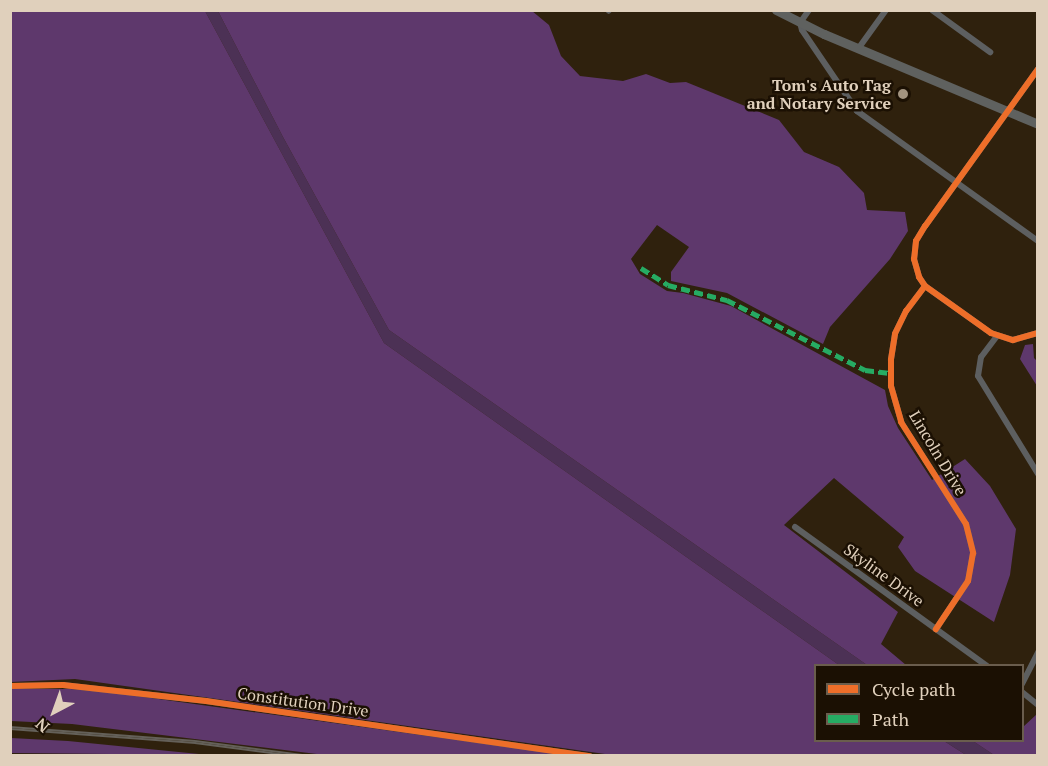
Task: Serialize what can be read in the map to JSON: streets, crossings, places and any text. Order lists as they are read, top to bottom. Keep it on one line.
{"streets":{"street":["Lincoln Drive","Skyline Drive","Constitution Drive"]},"crossings":[["Lincoln Drive","Skyline Drive"]],"places":["Tom's Auto Tag and Notary Service"],"legend":["Cycle path","Path"],"north":"bottom left"}
